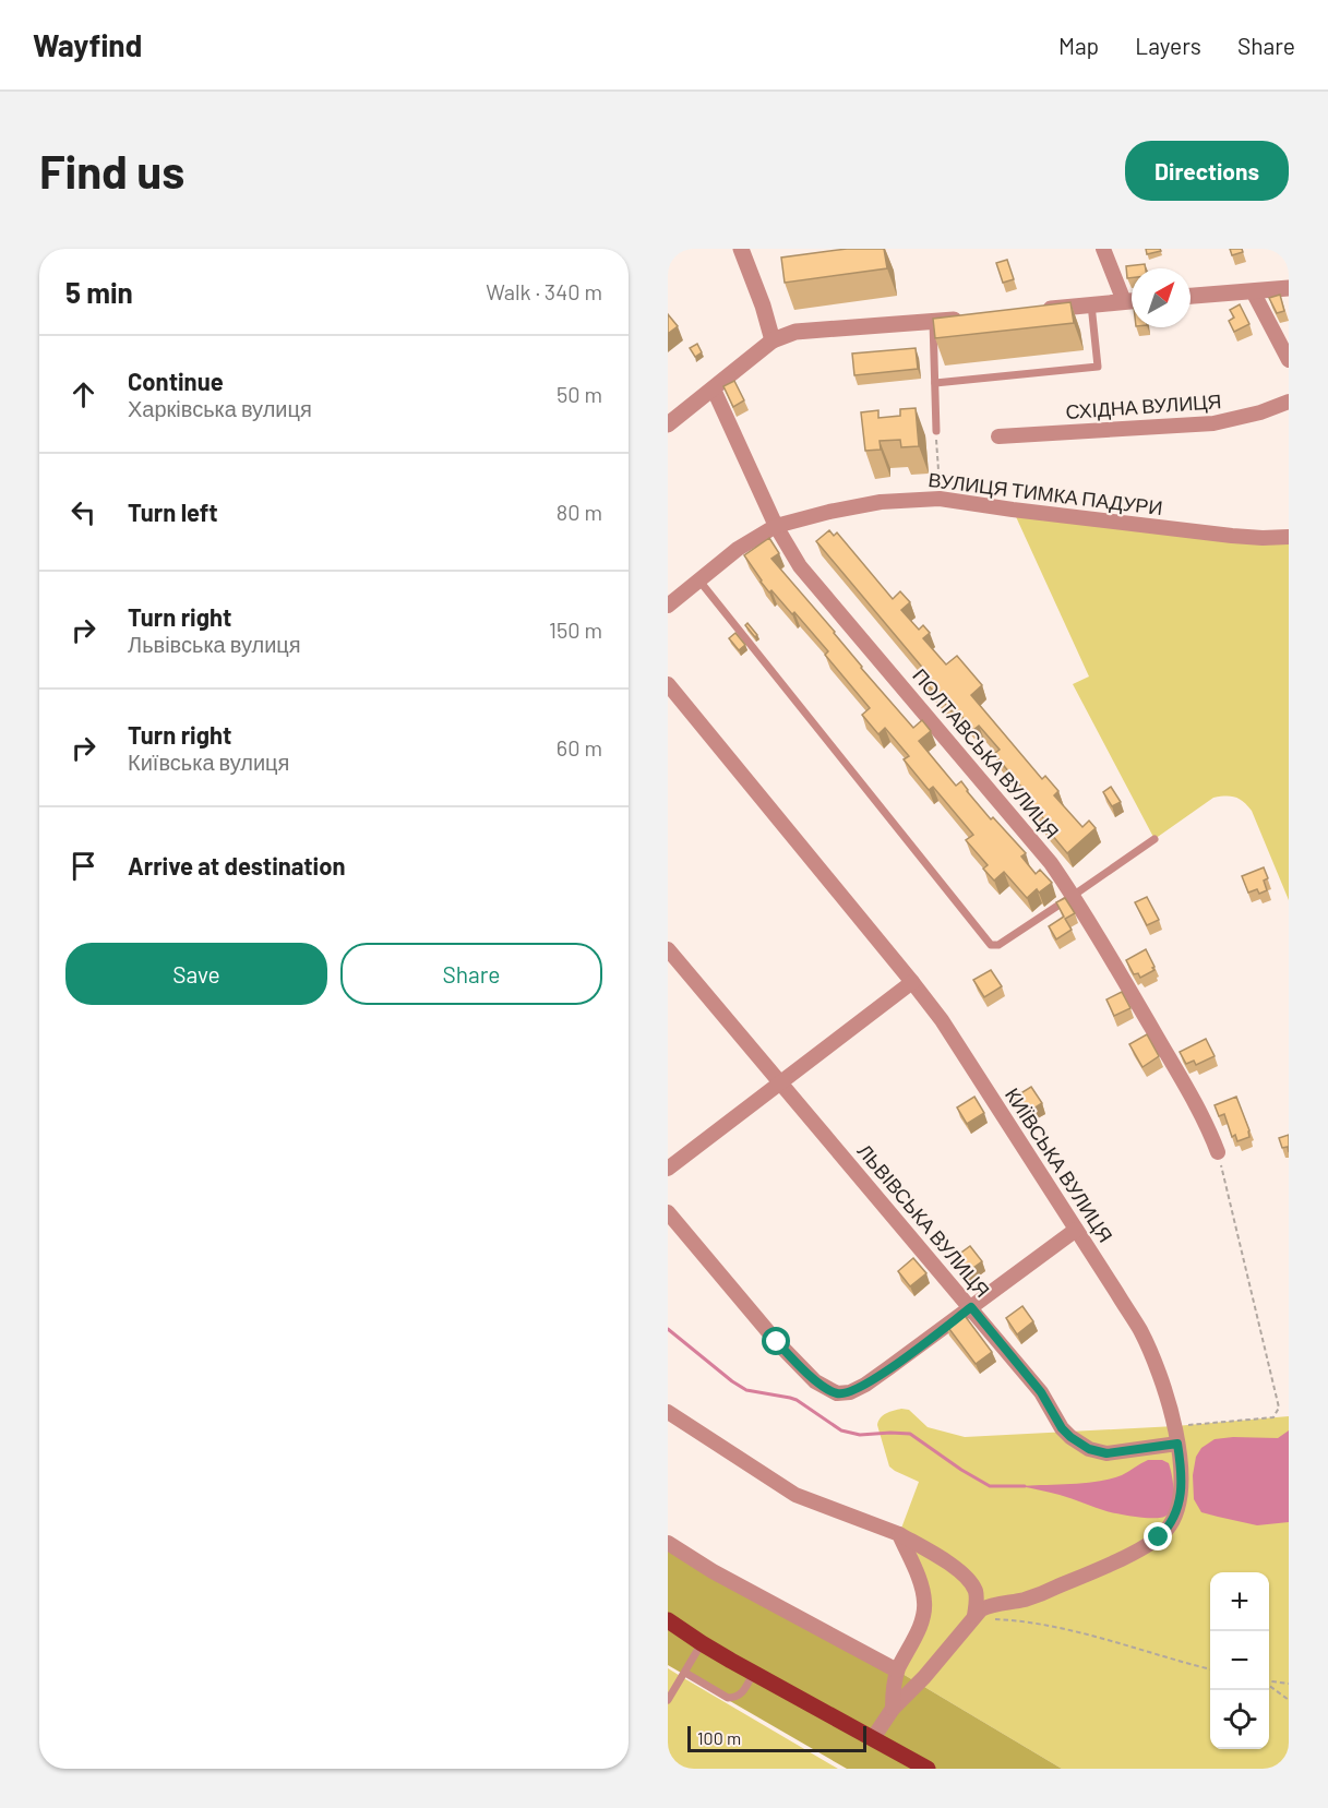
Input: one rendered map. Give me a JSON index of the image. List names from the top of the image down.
{
  "streets": {
    "street": [
      "СХІДНА ВУЛИЦЯ",
      "ВУЛИЦЯ ТИМКА ПАДУРИ",
      "ПОЛТАВСЬКА ВУЛИЦЯ",
      "КИЇВСЬКА ВУЛИЦЯ",
      "ЛЬВІВСЬКА ВУЛИЦЯ"
    ]
  },
  "crossings": [
    ["ВУЛИЦЯ ТИМКА ПАДУРИ", "ПОЛТАВСЬКА ВУЛИЦЯ"],
    ["КИЇВСЬКА ВУЛИЦЯ", "ЛЬВІВСЬКА ВУЛИЦЯ"]
  ],
  "scale_bar": "100 m",
  "north": "top right",
  "page": {
    "header": "Wayfind",
    "nav": ["Map", "Layers", "Share"],
    "buttons": [
      "Directions",
      ["Save", "Share"]
    ],
    "title": "Find us",
    "heading": ["5 min", "Walk · 340 m"],
    "list": [
      ["Continue", "Харківська вулиця", "50 m"],
      ["Turn left", "80 m"],
      ["Turn right", "Львівська вулиця", "150 m"],
      ["Turn right", "Київська вулиця", "60 m"],
      "Arrive at destination"
    ],
    "map_buttons": ["+", "−"],
    "scale": "100 m"
  }
}
